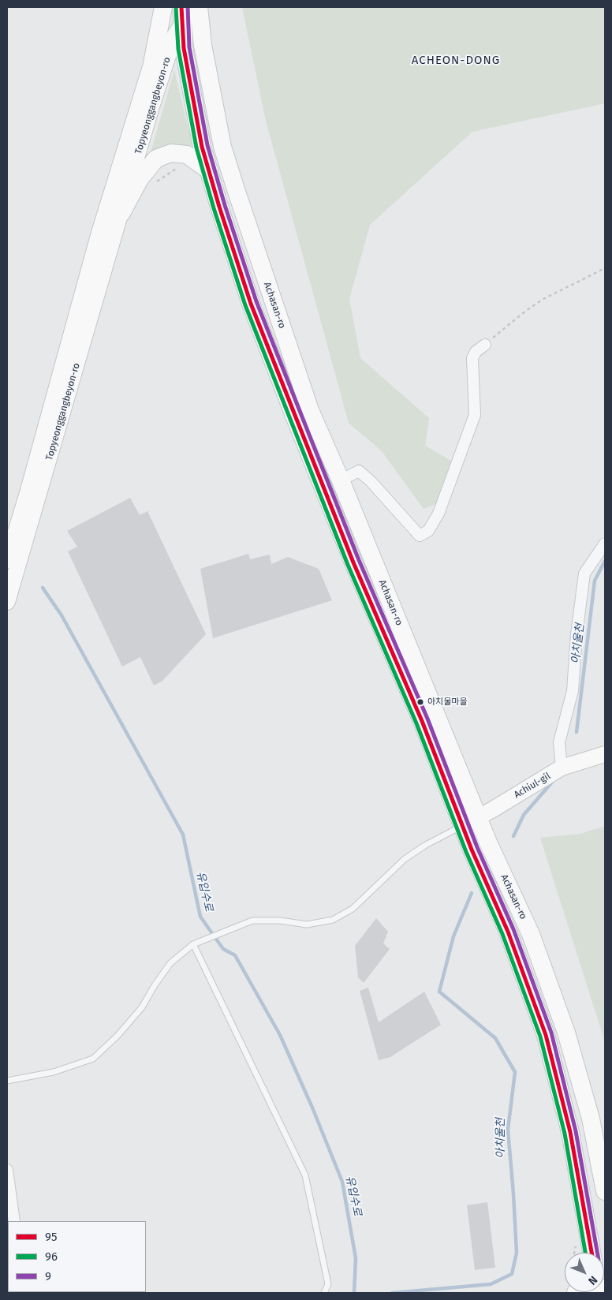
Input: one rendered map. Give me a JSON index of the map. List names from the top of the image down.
{
  "streets": {
    "main road": ["Achasan-ro"],
    "street": ["Topyeonggangbeyon-ro", "Achiul-gil"]
  },
  "crossings": [
    ["Topyeonggangbeyon-ro", "Achasan-ro"],
    ["Achasan-ro", "Achiul-gil"]
  ],
  "districts": ["ACHEON-DONG"],
  "water": ["아치울천", "유입수로"],
  "places": ["아치울마을"],
  "lines": ["transit line 95", "transit line 9", "transit line 96"],
  "legend": ["95", "96", "9"],
  "north": "bottom right"
}
